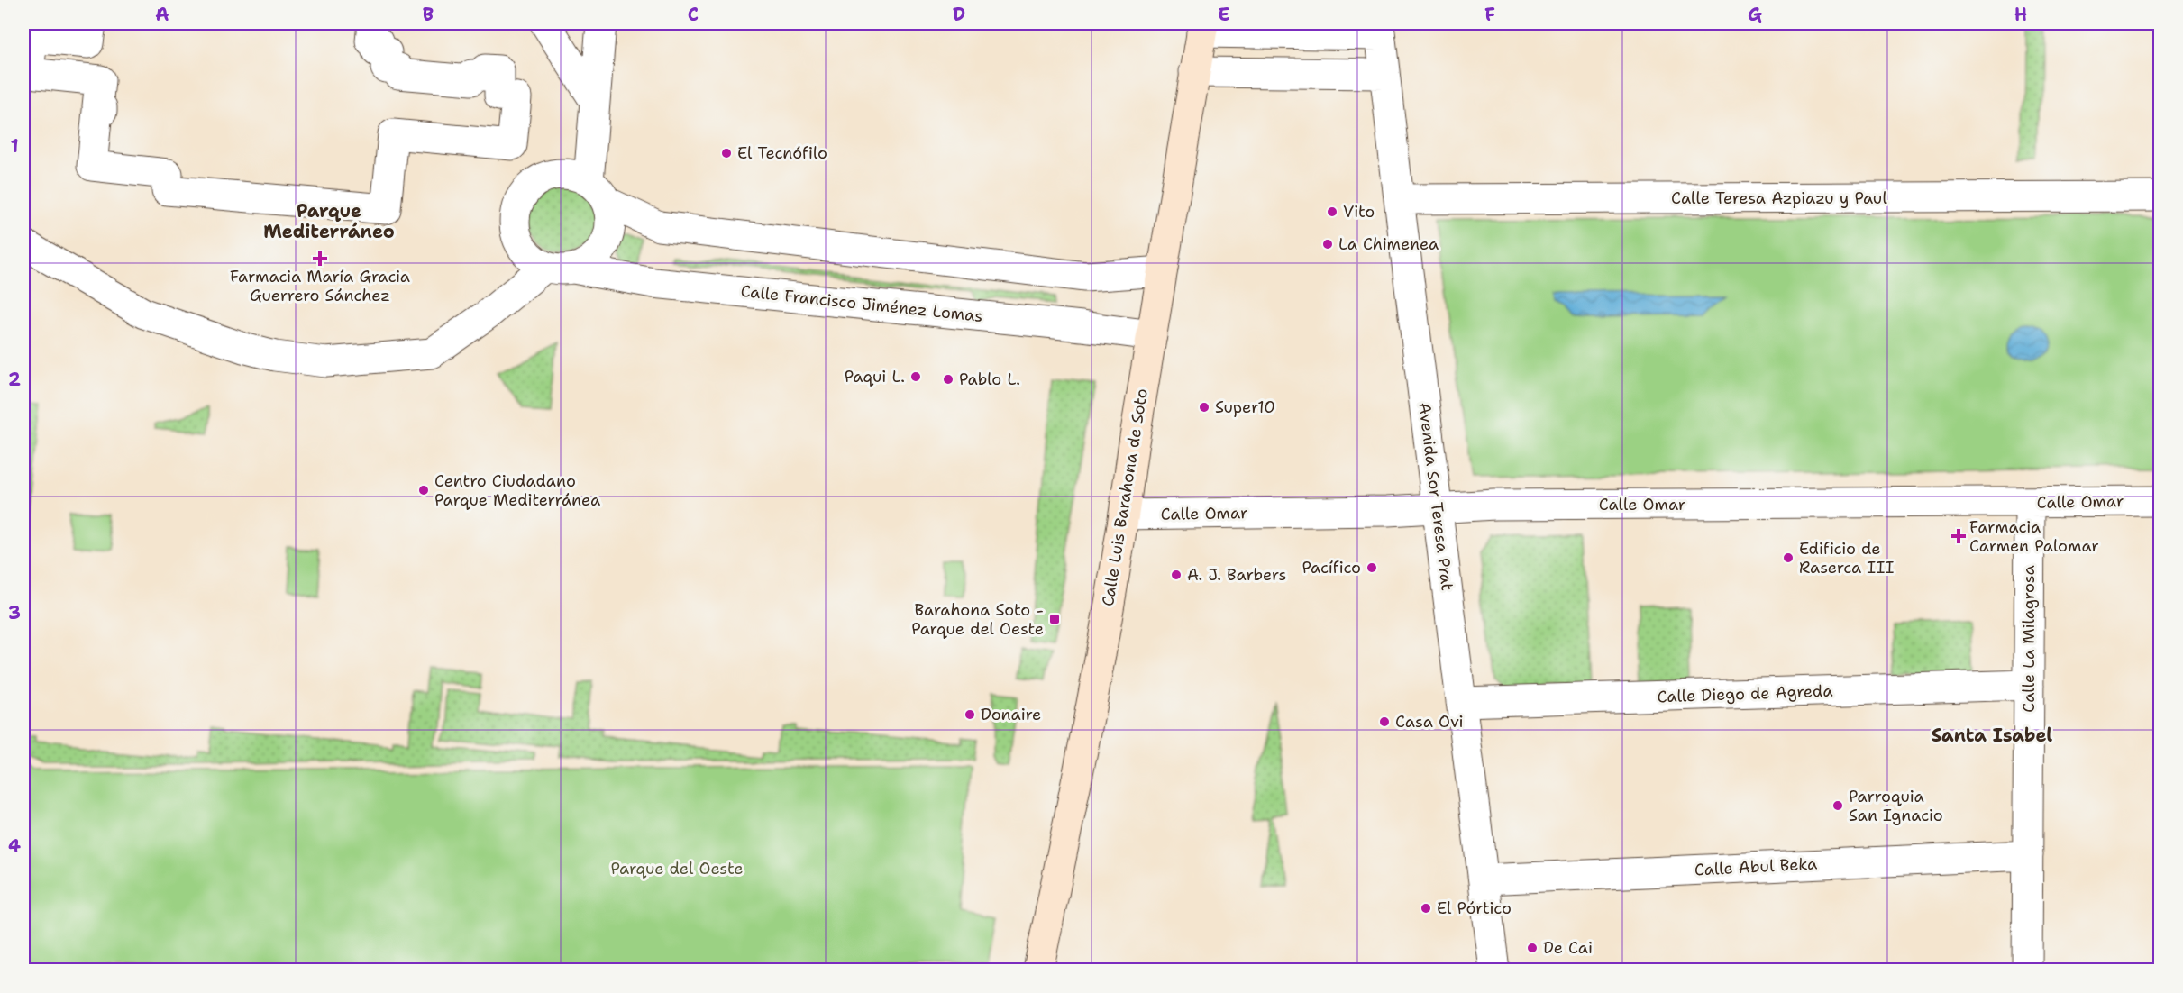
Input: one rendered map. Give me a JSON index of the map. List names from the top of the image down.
{
  "streets": {
    "main road": ["Calle Luis Barahona de Soto"],
    "street": [
      "Calle Teresa Azpiazu y Paul",
      "Calle Francisco Jiménez Lomas",
      "Avenida Sor Teresa Prat",
      "Calle Omar",
      "Calle La Milagrosa",
      "Calle Diego de Agreda",
      "Calle Abul Beka"
    ]
  },
  "crossings": [
    ["Calle Teresa Azpiazu y Paul", "Avenida Sor Teresa Prat"],
    ["Calle Francisco Jiménez Lomas", "Calle Luis Barahona de Soto"],
    ["Avenida Sor Teresa Prat", "Calle Omar"],
    ["Avenida Sor Teresa Prat", "Calle Diego de Agreda"],
    ["Avenida Sor Teresa Prat", "Calle Abul Beka"],
    ["Calle Luis Barahona de Soto", "Calle Omar"],
    ["Calle Omar", "Calle La Milagrosa"],
    ["Calle La Milagrosa", "Calle Diego de Agreda"],
    ["Calle La Milagrosa", "Calle Abul Beka"]
  ],
  "districts": ["Parque Mediterráneo", "Santa Isabel"],
  "parks": ["Parque del Oeste"],
  "places": {
    "other": [
      "El Tecnófilo",
      "Vito",
      "La Chimenea",
      "Paqui L.",
      "Pablo L.",
      "Super10",
      "Centro Ciudadano Parque Mediterránea",
      "Edificio de Raserca III",
      "Pacífico",
      "A. J. Barbers",
      "Donaire",
      "Casa Ovi",
      "Parroquia San Ignacio",
      "El Pórtico",
      "De Cai"
    ],
    "health": ["Farmacia María Gracia Guerrero Sánchez", "Farmacia Carmen Palomar"],
    "transit": ["Barahona Soto - Parque del Oeste"]
  },
  "grid": {
    "columns": [
      "A",
      "B",
      "C",
      "D",
      "E",
      "F",
      "G",
      "H"
    ],
    "rows": [
      "1",
      "2",
      "3",
      "4"
    ]
  }
}
